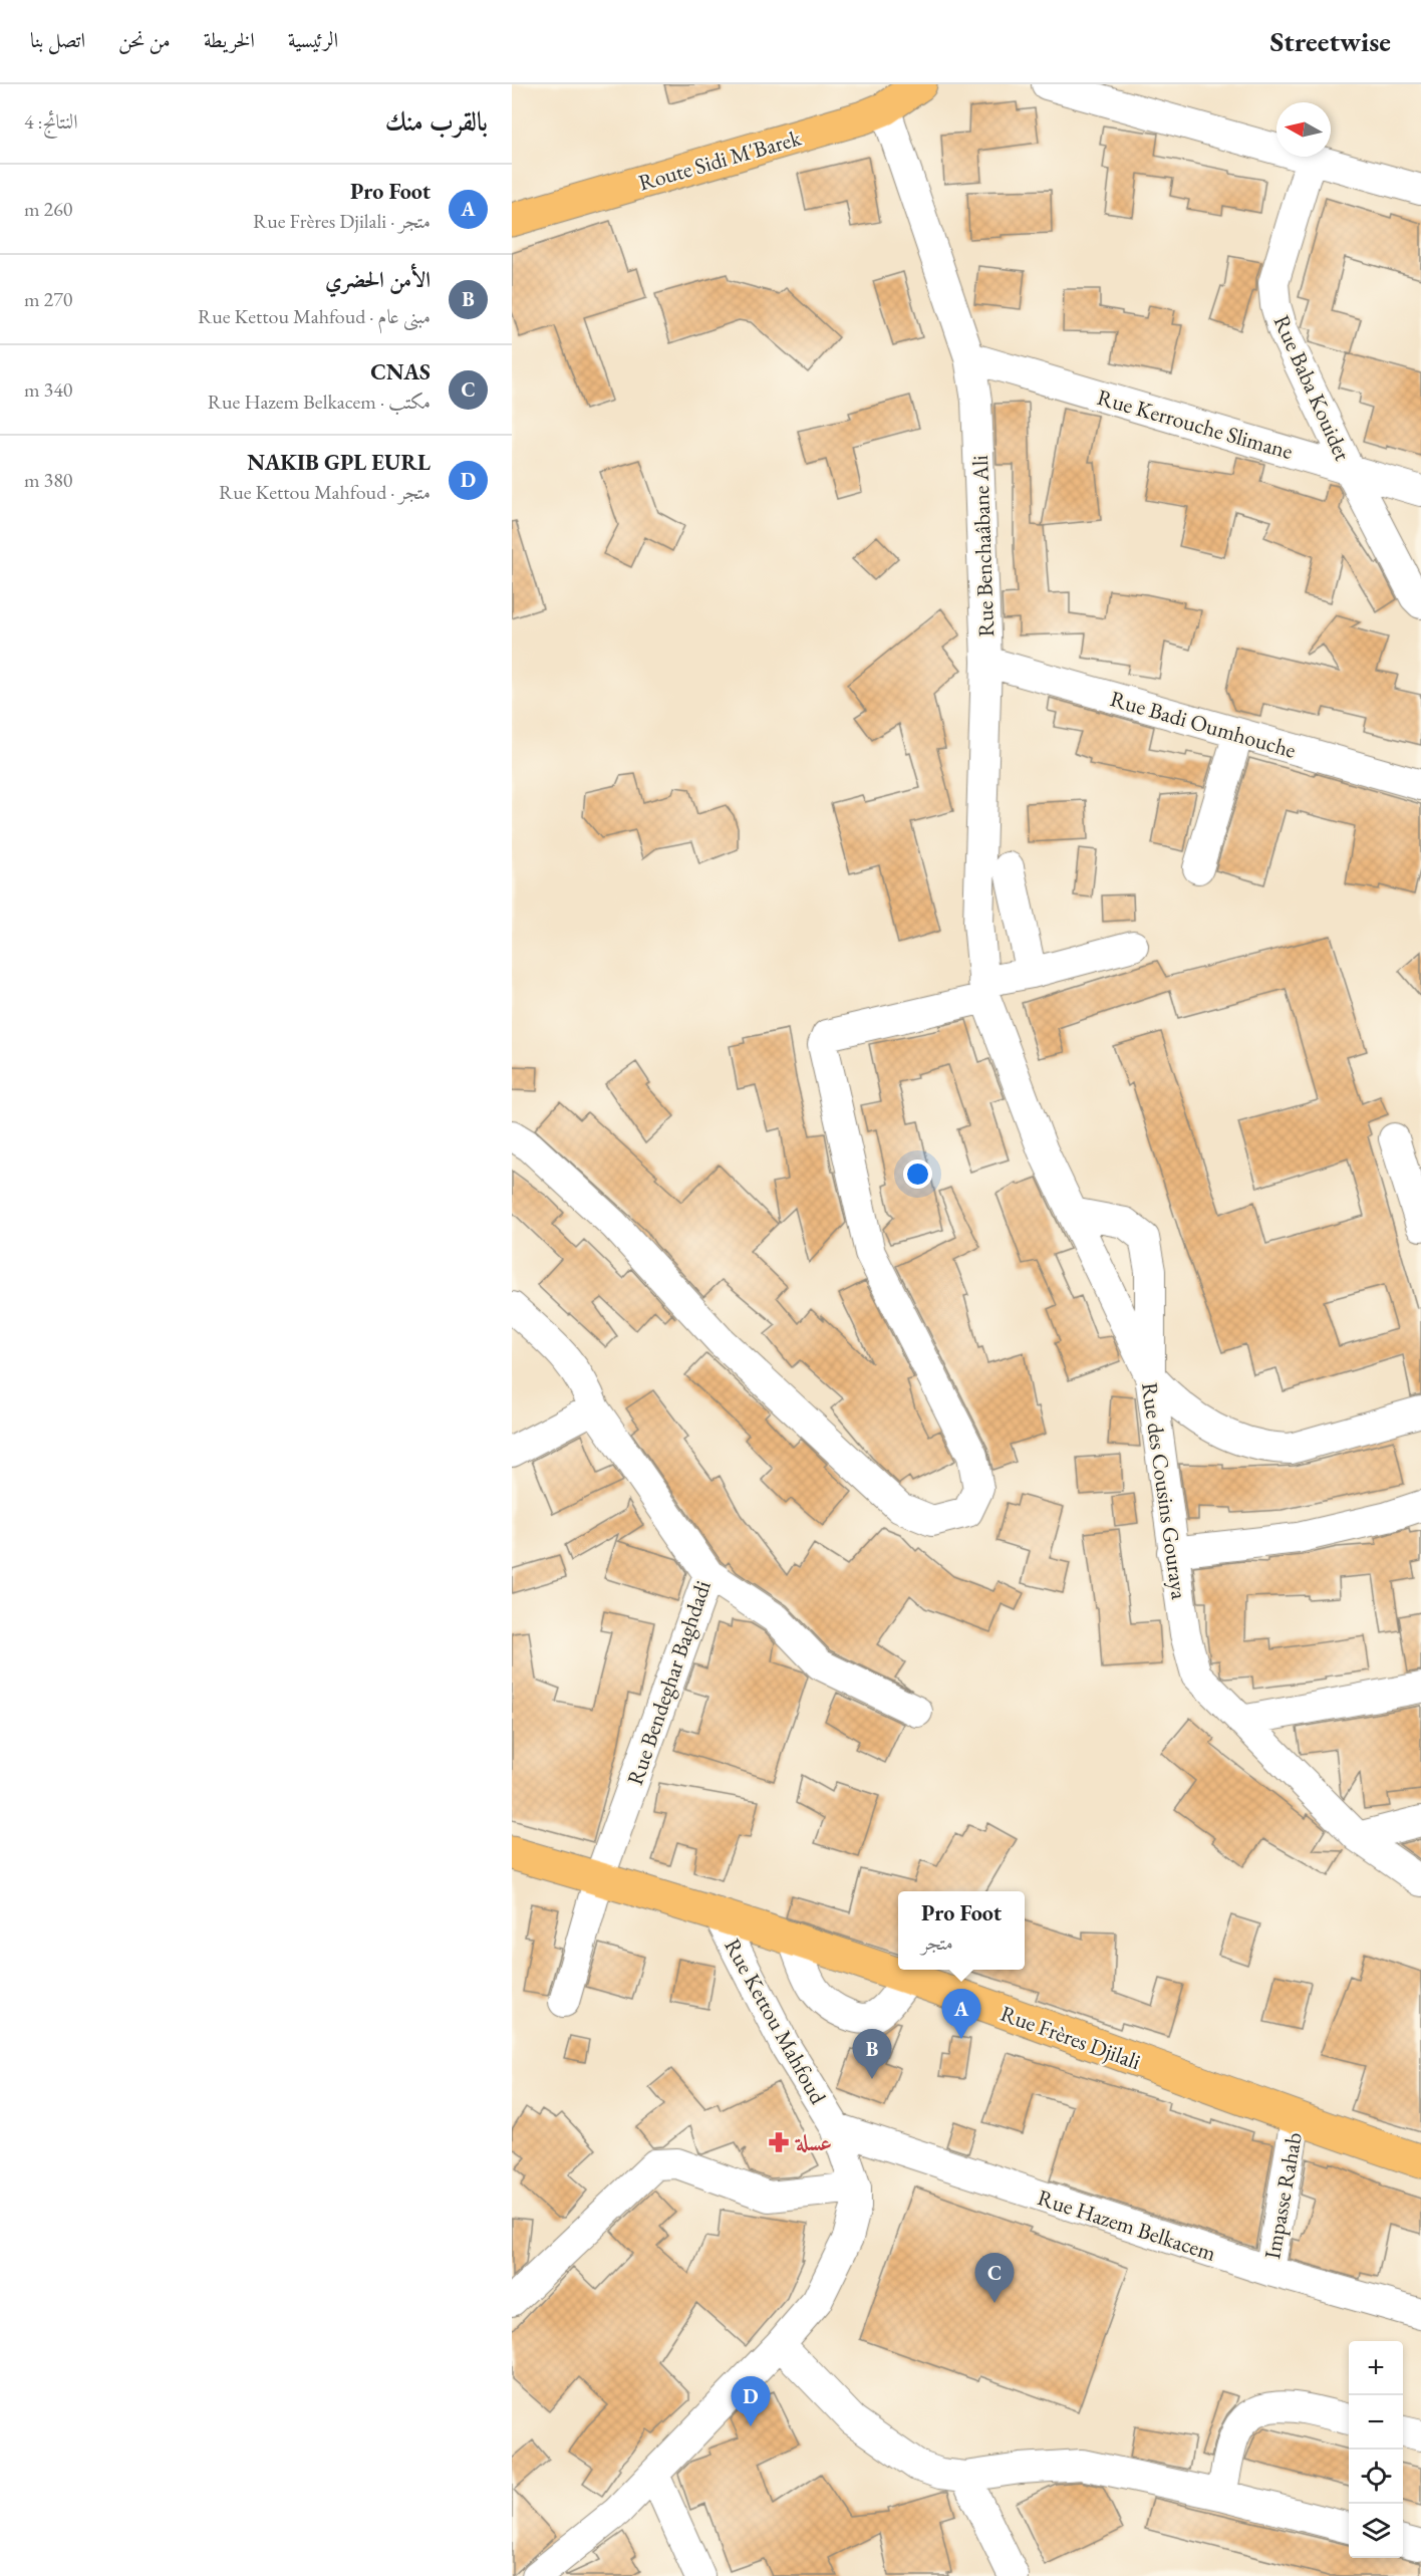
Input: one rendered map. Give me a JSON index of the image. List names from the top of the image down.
{
  "streets": {
    "main road": ["Route Sidi M'Barek", "Rue Frères Djilali"],
    "street": [
      "Rue Baba Kouidet",
      "Rue Kerrouche Slimane",
      "Rue Benchaâbane Ali",
      "Rue Badi Oumhouche",
      "Rue des Cousins Gouraya",
      "Rue Bendeghar Baghdadi",
      "Rue Kettou Mahfoud",
      "Impasse Rahab",
      "Rue Hazem Belkacem"
    ]
  },
  "crossings": [
    ["Route Sidi M'Barek", "Rue Benchaâbane Ali"],
    ["Rue Baba Kouidet", "Rue Kerrouche Slimane"],
    ["Rue Kerrouche Slimane", "Rue Benchaâbane Ali"],
    ["Rue Benchaâbane Ali", "Rue Badi Oumhouche"],
    ["Rue Benchaâbane Ali", "Rue des Cousins Gouraya"],
    ["Rue Bendeghar Baghdadi", "Rue Frères Djilali"],
    ["Rue Kettou Mahfoud", "Rue Frères Djilali"],
    ["Rue Kettou Mahfoud", "Rue Hazem Belkacem"],
    ["Rue Frères Djilali", "Impasse Rahab"],
    ["Impasse Rahab", "Rue Hazem Belkacem"]
  ],
  "places": {
    "pharmacy": ["عسلة"]
  },
  "north": "left",
  "page": {
    "header": "Streetwise",
    "nav": [
      "الرئيسية",
      "الخريطة",
      "من نحن",
      "اتصل بنا"
    ],
    "heading": ["بالقرب منك", "النتائج: 4"],
    "list": [
      {
        "mark": "A",
        "name": "Pro Foot",
        "note": "متجر · Rue Frères Djilali",
        "value": "260 m"
      },
      {
        "mark": "B",
        "name": "الأمن الحضري",
        "note": "مبنى عام · Rue Kettou Mahfoud",
        "value": "270 m"
      },
      {
        "mark": "C",
        "name": "CNAS",
        "note": "مكتب · Rue Hazem Belkacem",
        "value": "340 m"
      },
      {
        "mark": "D",
        "name": "NAKIB GPL EURL",
        "note": "متجر · Rue Kettou Mahfoud",
        "value": "380 m"
      }
    ],
    "popup": ["Pro Foot", "متجر"],
    "pins": [
      "A",
      "B",
      "C",
      "D"
    ],
    "map_buttons": ["+", "−"]
  }
}
